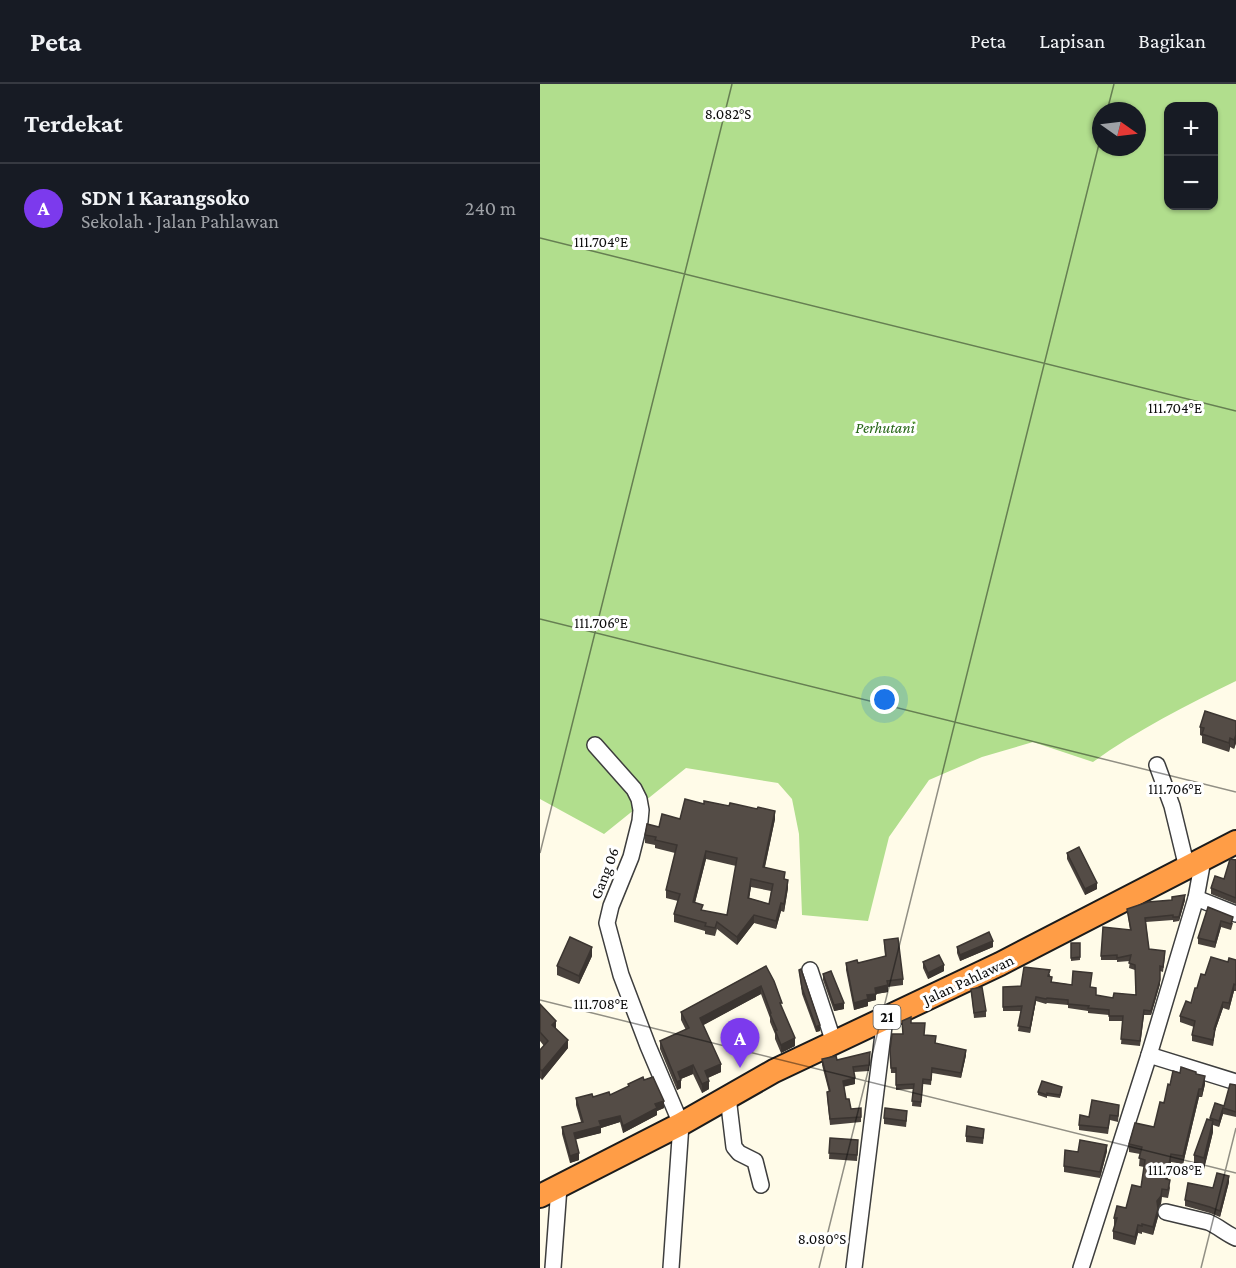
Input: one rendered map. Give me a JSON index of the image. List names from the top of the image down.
{
  "streets": {
    "highway": ["Jalan Pahlawan", "21"],
    "street": ["Gang 06"]
  },
  "crossings": [
    ["Gang 06", "Jalan Pahlawan"]
  ],
  "parks": ["Perhutani"],
  "north": "right",
  "page": {
    "header": "Peta",
    "nav": ["Peta", "Lapisan", "Bagikan"],
    "heading": "Terdekat",
    "map_buttons": ["+", "−"],
    "list": [
      {
        "mark": "A",
        "name": "SDN 1 Karangsoko",
        "note": "Sekolah · Jalan Pahlawan",
        "value": "240 m"
      }
    ],
    "pins": "A"
  },
  "coordinates": [
    "8.082°S",
    "111.704°E",
    "111.706°E",
    "111.708°E",
    "8.080°S"
  ]
}
